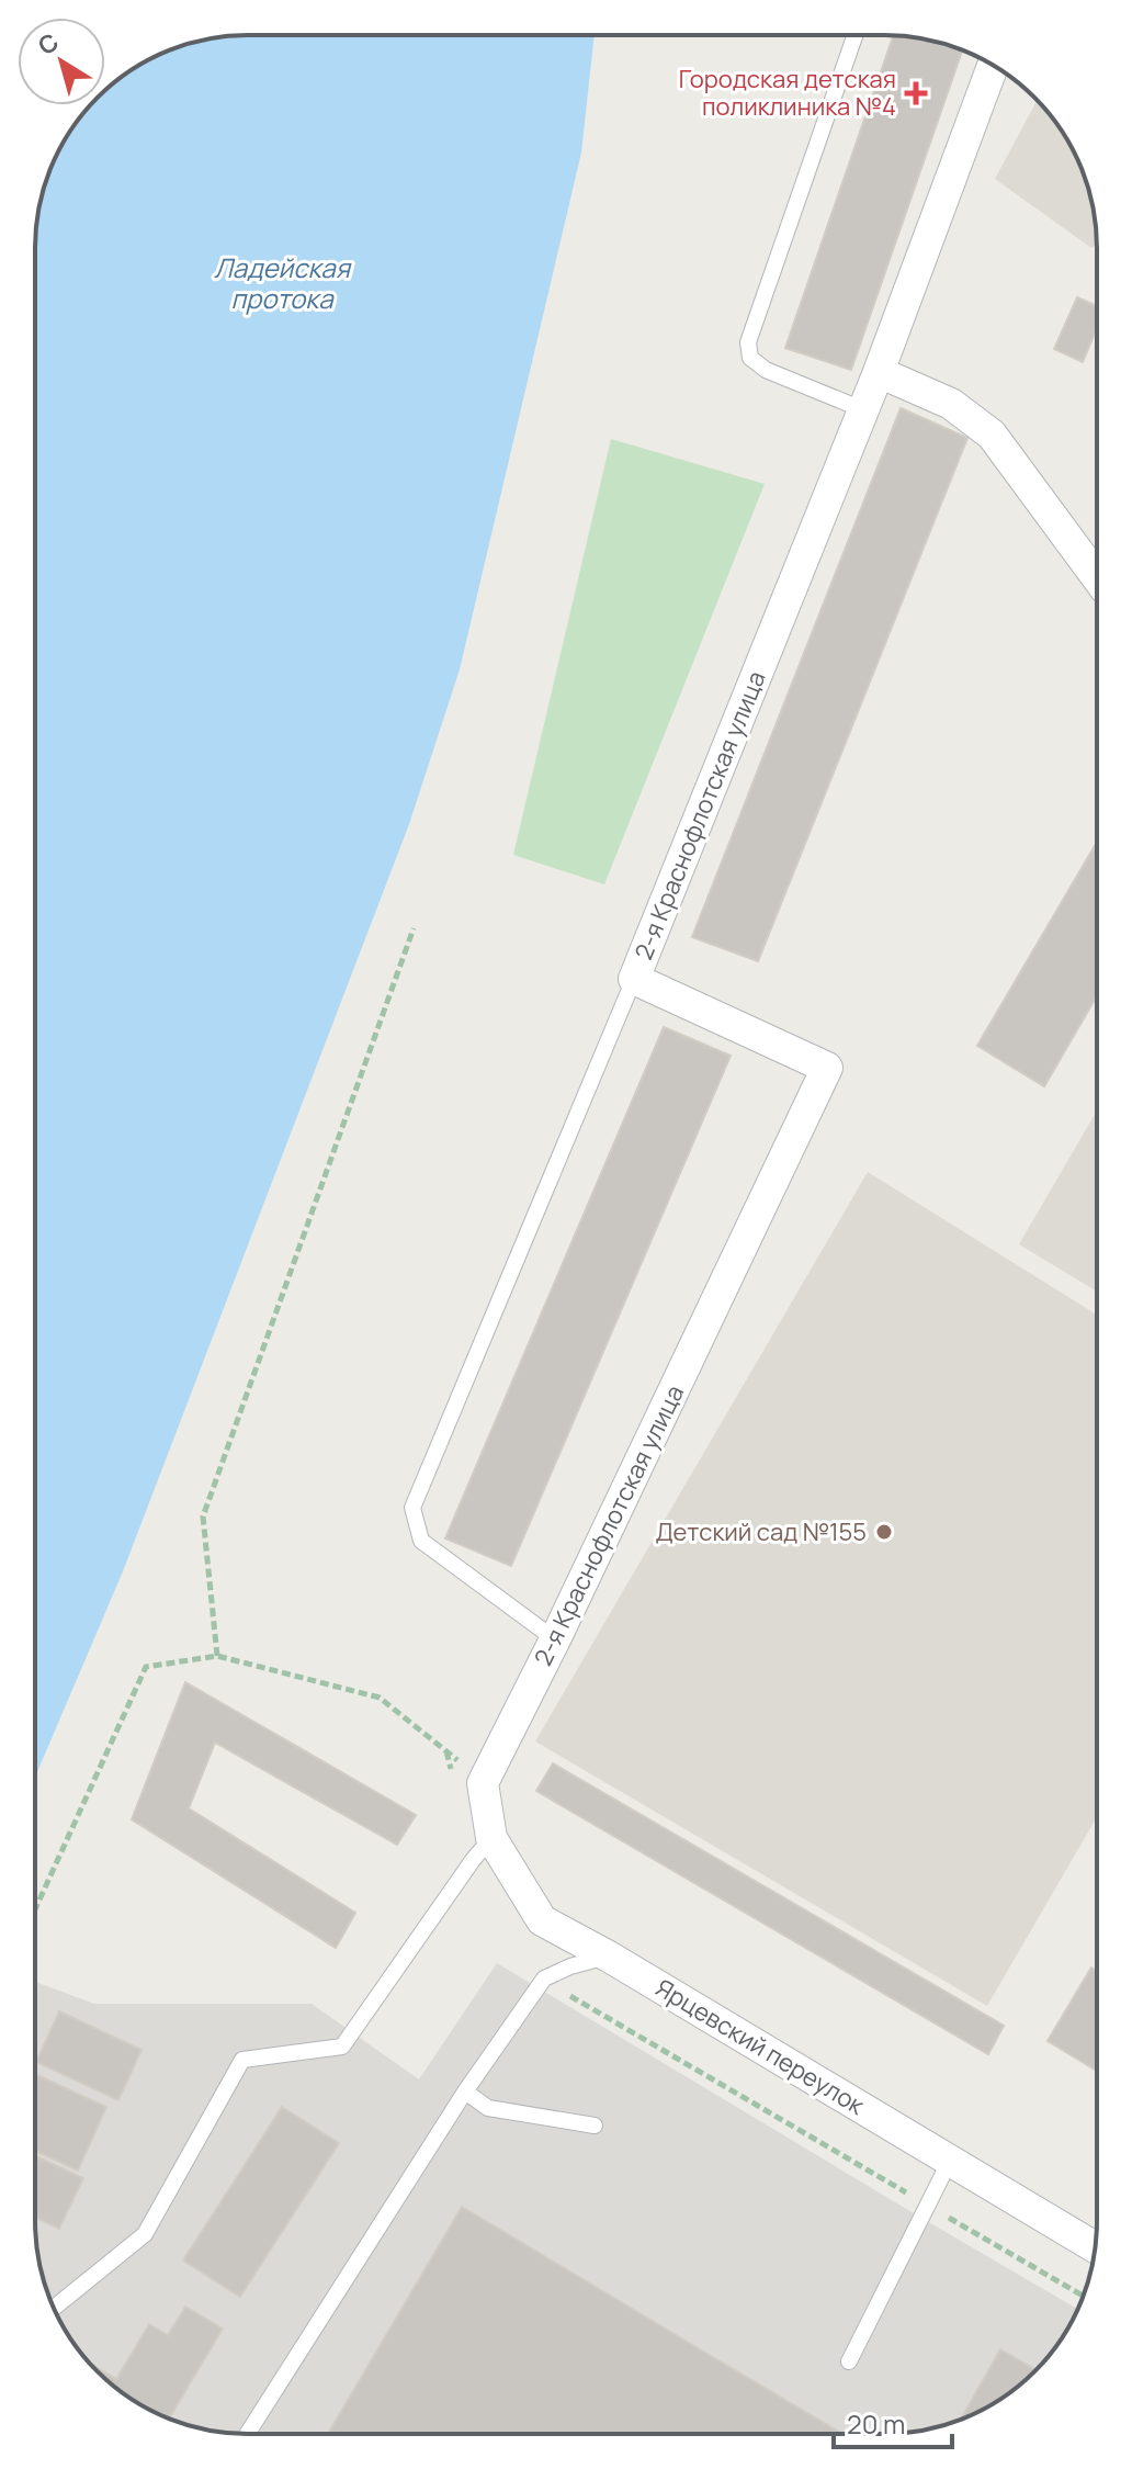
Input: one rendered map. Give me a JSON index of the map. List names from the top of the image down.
{
  "streets": {
    "street": ["2-я Краснофлотская улица", "Ярцевский переулок"]
  },
  "crossings": [
    ["2-я Краснофлотская улица", "Ярцевский переулок"]
  ],
  "water": ["Ладейская протока"],
  "places": {
    "health": ["Городская детская поликлиника №4"],
    "other": ["Детский сад №155"]
  },
  "scale_bar": "20 m",
  "north": "top left"
}
